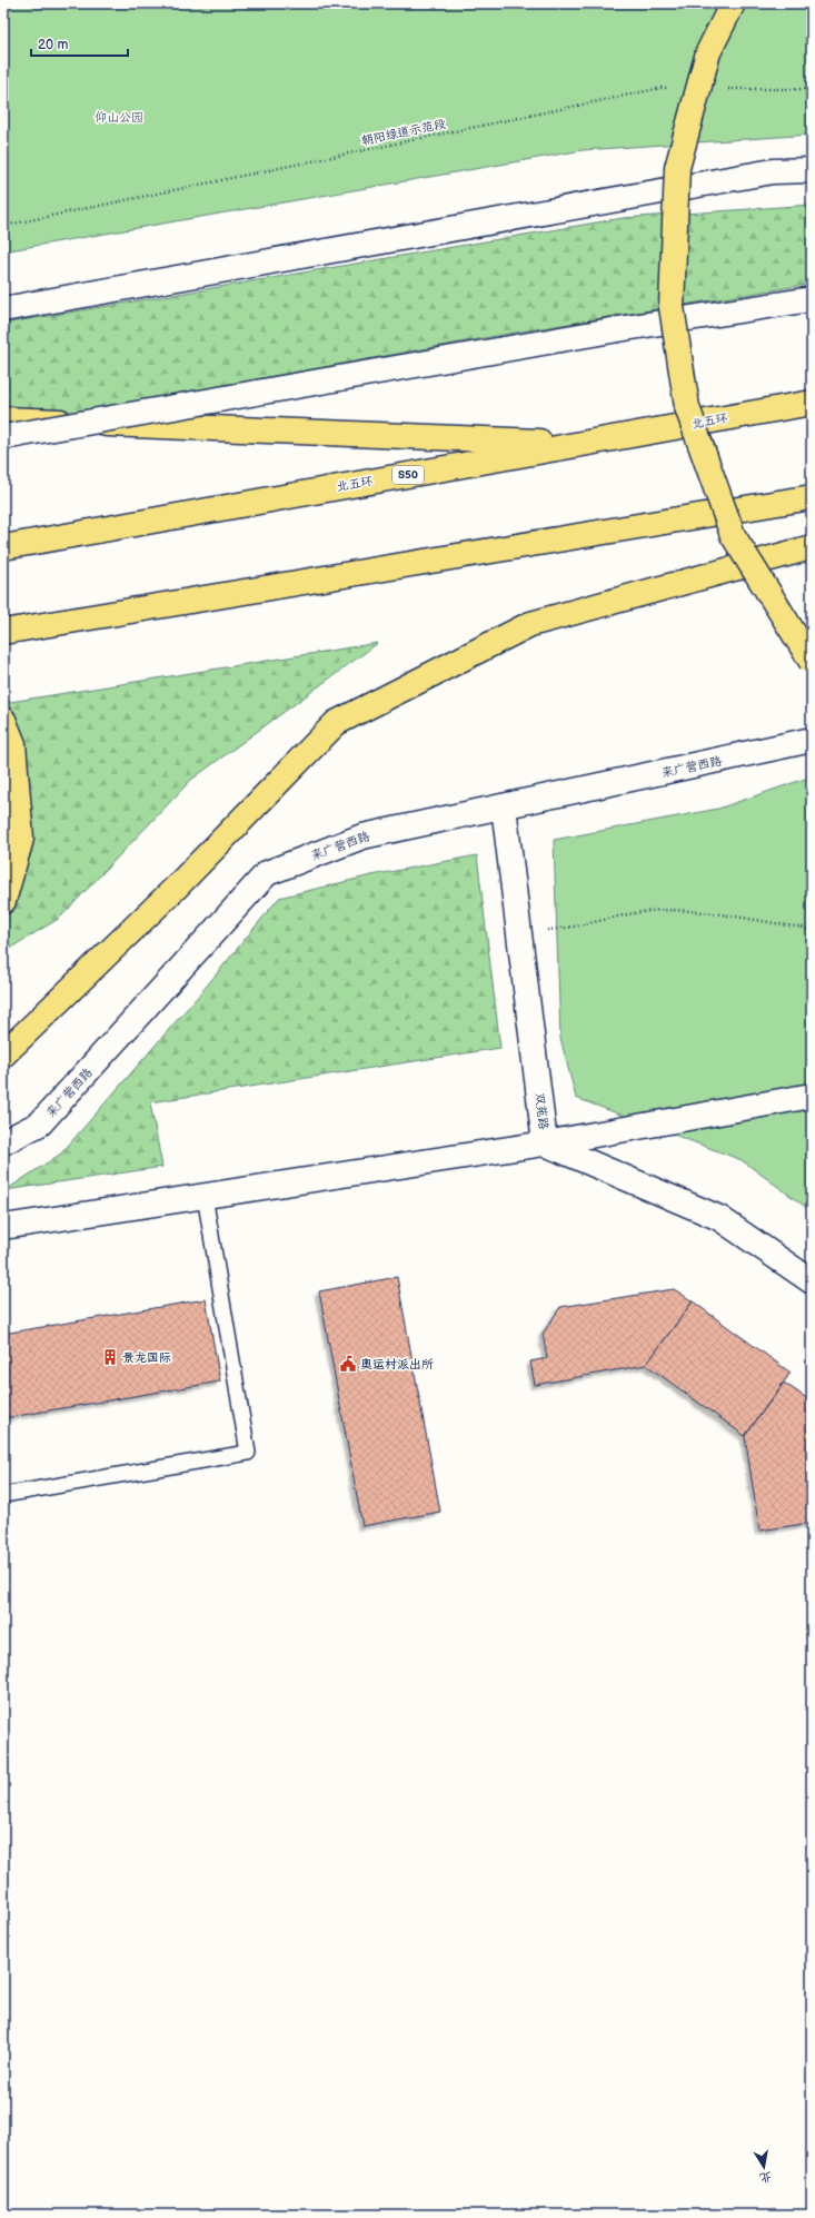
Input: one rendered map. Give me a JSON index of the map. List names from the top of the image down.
{
  "streets": {
    "main road": ["北五环", "S50"],
    "street": ["来广营西路", "双苑路"],
    "path": ["朝阳绿道示范段"]
  },
  "crossings": [
    ["来广营西路", "双苑路"]
  ],
  "parks": ["仰山公园"],
  "places": {
    "building": ["景龙国际"],
    "public building": ["奥运村派出所"]
  },
  "scale_bar": "20 m",
  "north": "bottom"
}
